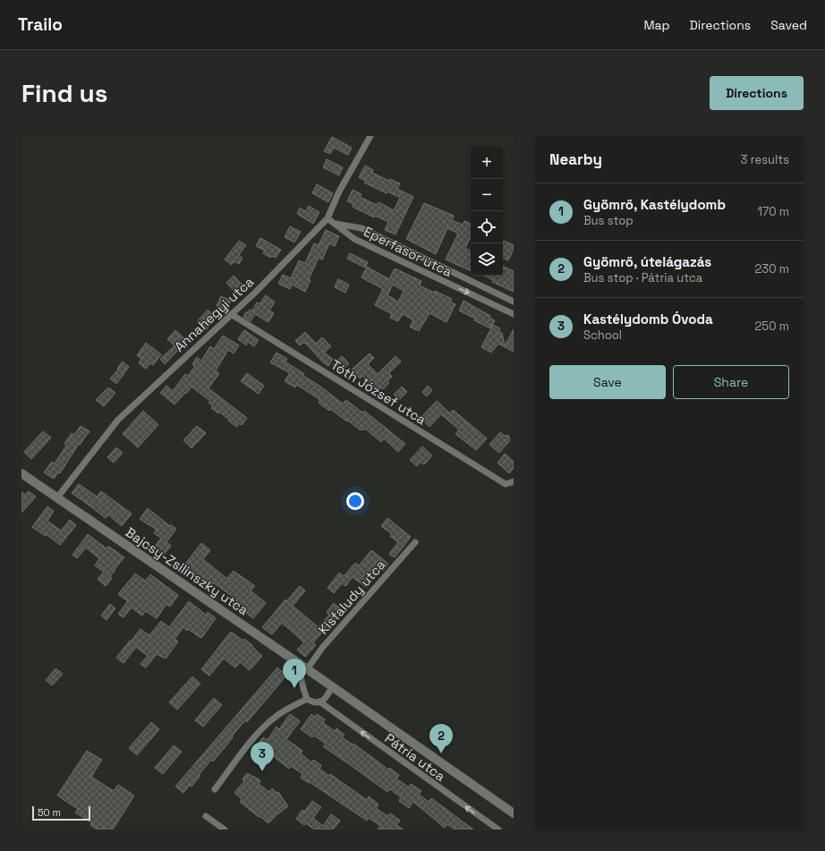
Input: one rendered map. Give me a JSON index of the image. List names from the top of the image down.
{
  "streets": {
    "main road": ["Bajcsy-Zsilinszky utca"],
    "street": [
      "Eperfasor utca",
      "Annahegyi utca",
      "Tóth József utca",
      "Kisfaludy utca",
      "Pátria utca"
    ]
  },
  "crossings": [
    ["Eperfasor utca", "Annahegyi utca"],
    ["Annahegyi utca", "Tóth József utca"],
    ["Annahegyi utca", "Bajcsy-Zsilinszky utca"],
    ["Bajcsy-Zsilinszky utca", "Kisfaludy utca"]
  ],
  "one_way": ["Pátria utca"],
  "scale_bar": "50 m",
  "page": {
    "header": "Trailo",
    "nav": ["Map", "Directions", "Saved"],
    "buttons": [
      "Directions",
      ["Save", "Share"]
    ],
    "title": "Find us",
    "heading": ["Nearby", "3 results"],
    "map_buttons": ["+", "−"],
    "list": [
      {
        "mark": "1",
        "name": "Gyömrő, Kastélydomb",
        "note": "Bus stop",
        "value": "170 m"
      },
      {
        "mark": "2",
        "name": "Gyömrő, útelágazás",
        "note": "Bus stop · Pátria utca",
        "value": "230 m"
      },
      {
        "mark": "3",
        "name": "Kastélydomb Óvoda",
        "note": "School",
        "value": "250 m"
      }
    ],
    "pins": ["1", "2", "3"],
    "scale": "50 m"
  }
}
